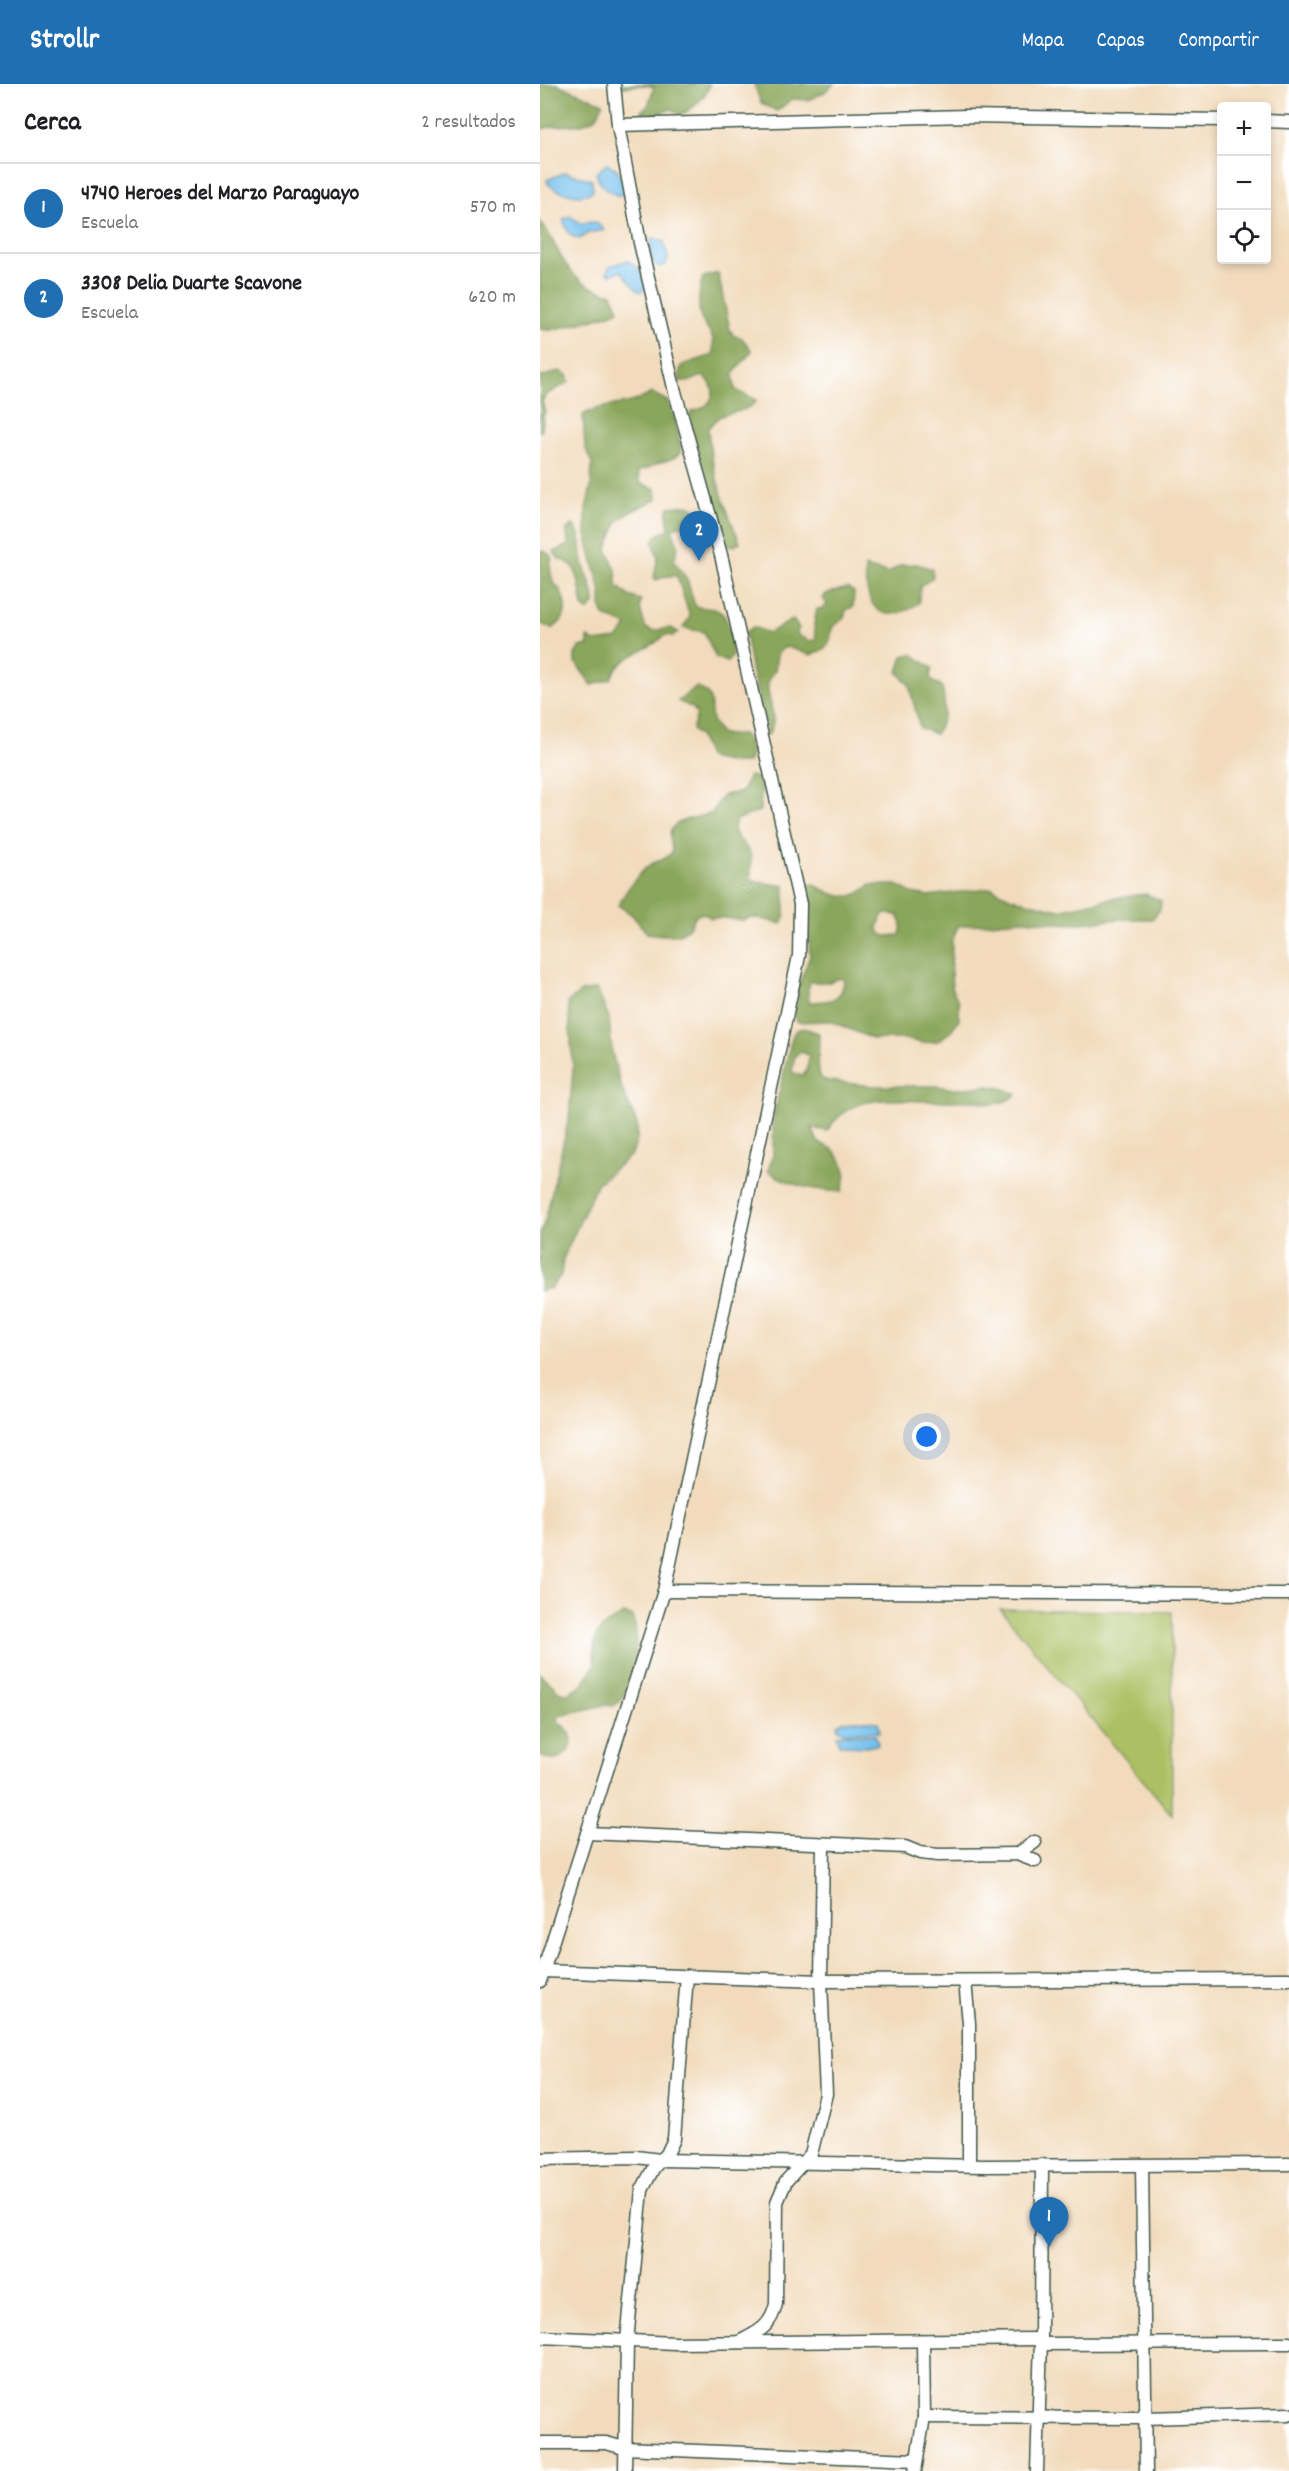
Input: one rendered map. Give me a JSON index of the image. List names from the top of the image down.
{
  "page": {
    "header": "Strollr",
    "nav": ["Mapa", "Capas", "Compartir"],
    "heading": ["Cerca", "2 resultados"],
    "map_buttons": ["+", "−"],
    "list": [
      {
        "mark": "1",
        "name": "4740 Heroes del Marzo Paraguayo",
        "note": "Escuela",
        "value": "570 m"
      },
      {
        "mark": "2",
        "name": "3308 Delia Duarte Scavone",
        "note": "Escuela",
        "value": "620 m"
      }
    ],
    "pins": ["2", "1"]
  }
}
